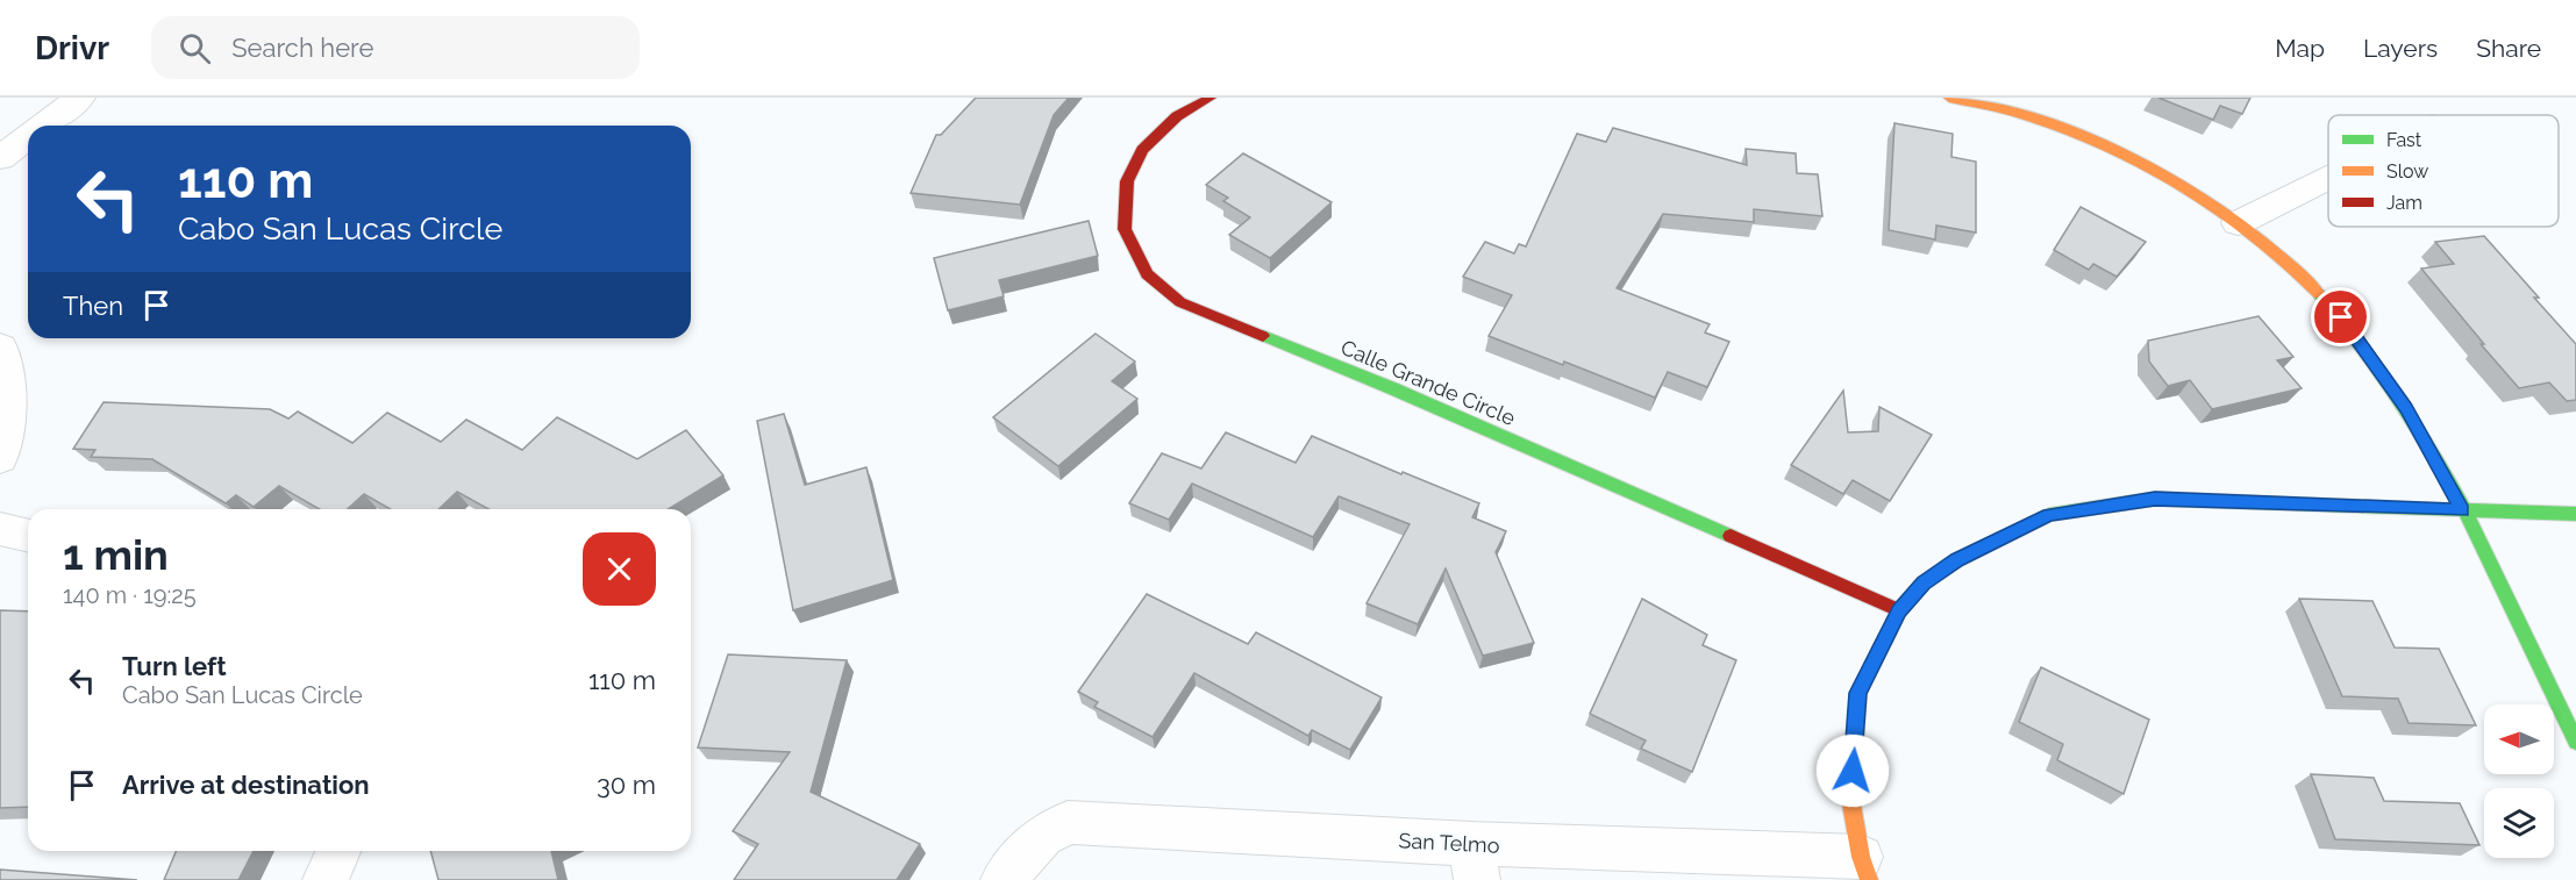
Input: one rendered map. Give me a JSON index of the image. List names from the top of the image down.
{
  "streets": {
    "street": ["Calle Grande Circle", "San Telmo"]
  },
  "legend": ["Fast", "Slow", "Jam"],
  "north": "left",
  "page": {
    "header": "Drivr",
    "search": "Search here",
    "nav": ["Map", "Layers", "Share"],
    "turn": ["110 m", "Cabo San Lucas Circle"],
    "then": "Then",
    "heading": ["1 min", "140 m · 19:25"],
    "list": [
      {
        "name": "Turn left",
        "note": "Cabo San Lucas Circle",
        "value": "110 m"
      },
      {
        "name": "Arrive at destination",
        "value": "30 m"
      }
    ]
  }
}
